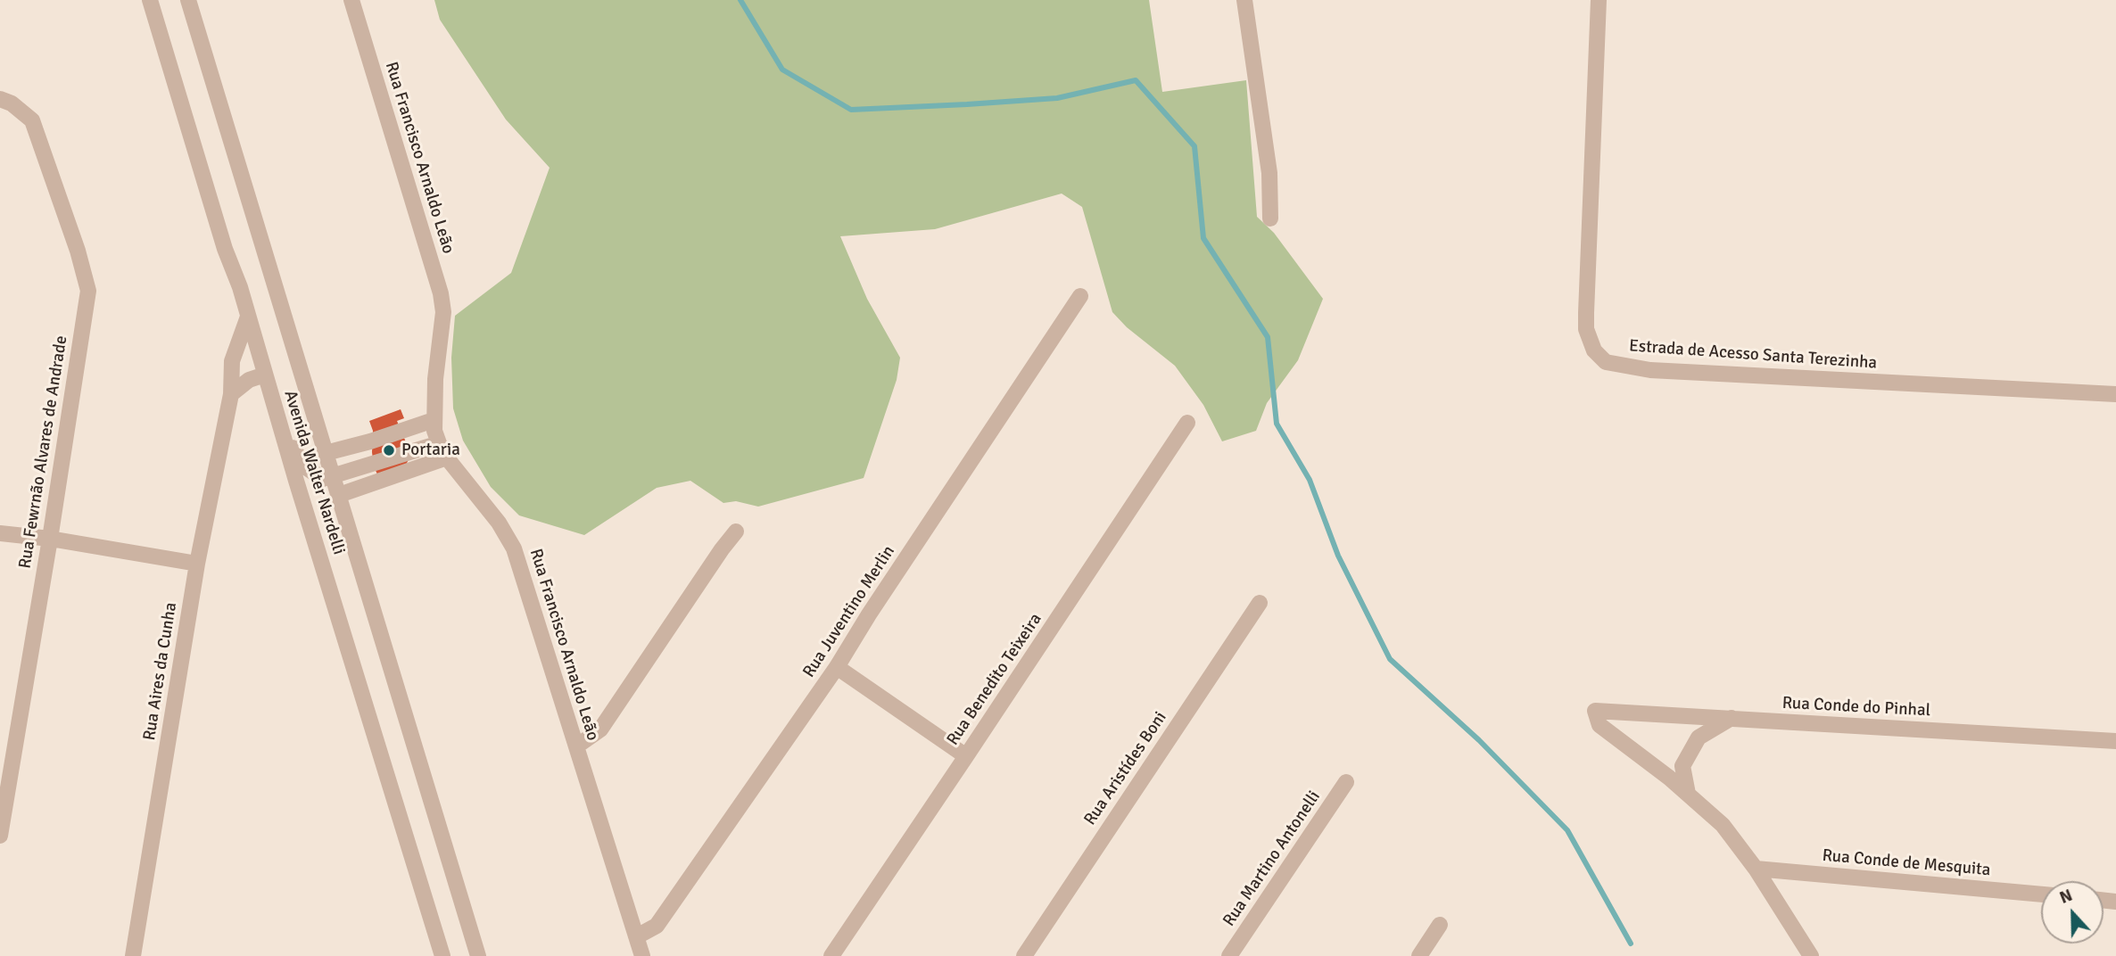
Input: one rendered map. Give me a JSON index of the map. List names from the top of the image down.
{
  "streets": {
    "street": [
      "Rua Francisco Arnaldo Leão",
      "Estrada de Acesso Santa Terezinha",
      "Rua Fewrnão Alvares de Andrade",
      "Avenida Walter Nardelli",
      "Rua Juventino Merlin",
      "Rua Aires da Cunha",
      "Rua Benedito Teixeira",
      "Rua Conde do Pinhal",
      "Rua Aristídes Boni",
      "Rua Martino Antonelli",
      "Rua Conde de Mesquita"
    ]
  },
  "crossings": [
    ["Rua Francisco Arnaldo Leão", "Rua Juventino Merlin"],
    ["Avenida Walter Nardelli", "Rua Aires da Cunha"]
  ],
  "places": ["Portaria"],
  "north": "top"
}
